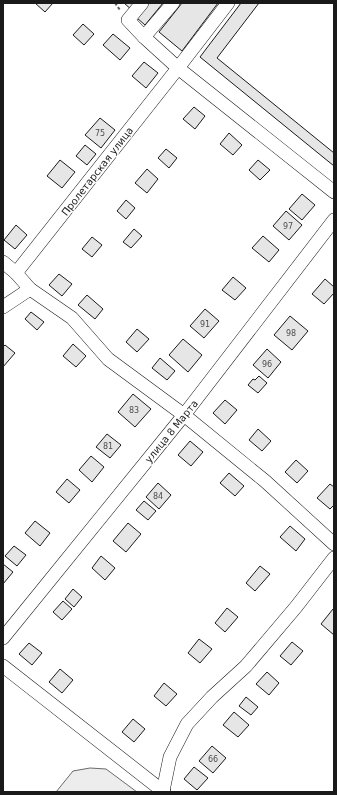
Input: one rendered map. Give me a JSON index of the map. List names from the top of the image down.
{
  "streets": {
    "street": ["Пролетарская улица", "улица 8 Марта"]
  },
  "house_numbers": [
    "75",
    "97",
    "91",
    "98",
    "96",
    "83",
    "81",
    "84",
    "66"
  ]
}
